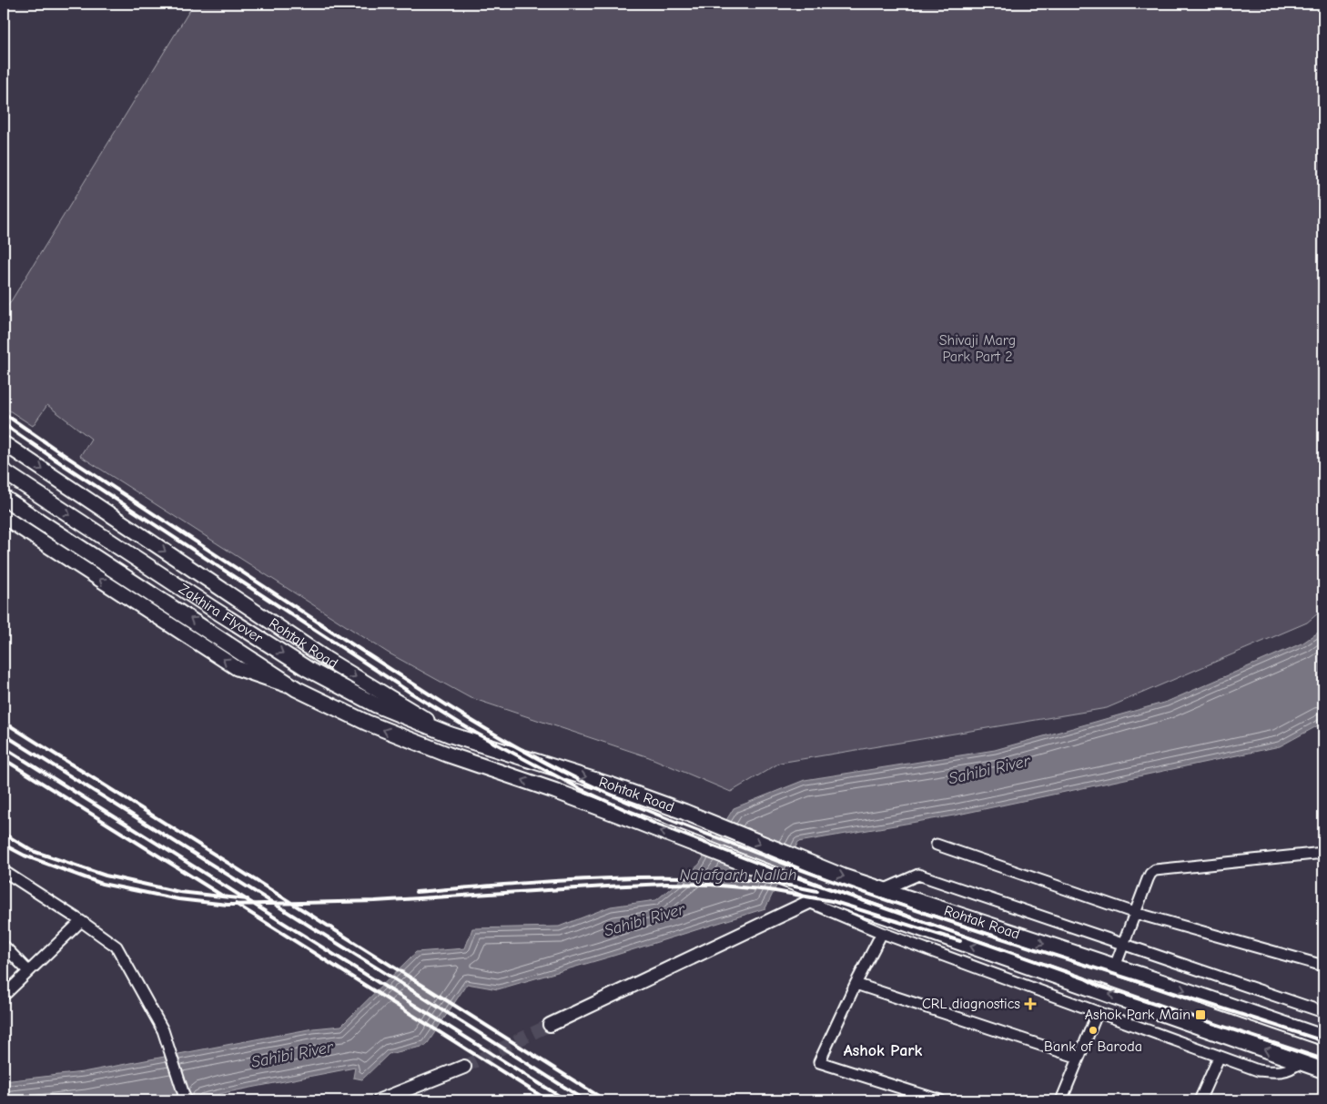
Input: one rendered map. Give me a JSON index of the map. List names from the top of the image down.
{
  "streets": {
    "main road": ["Zakhira Flyover", "Rohtak Road"]
  },
  "crossings": [
    ["Zakhira Flyover", "Rohtak Road"]
  ],
  "districts": ["Ashok Park"],
  "water": ["Sahibi River", "Najafgarh Nallah"],
  "parks": ["Shivaji Marg Park Part 2"],
  "places": {
    "health": ["CRL diagnostics"],
    "transit": ["Ashok Park Main"],
    "other": ["Bank of Baroda"]
  }
}
